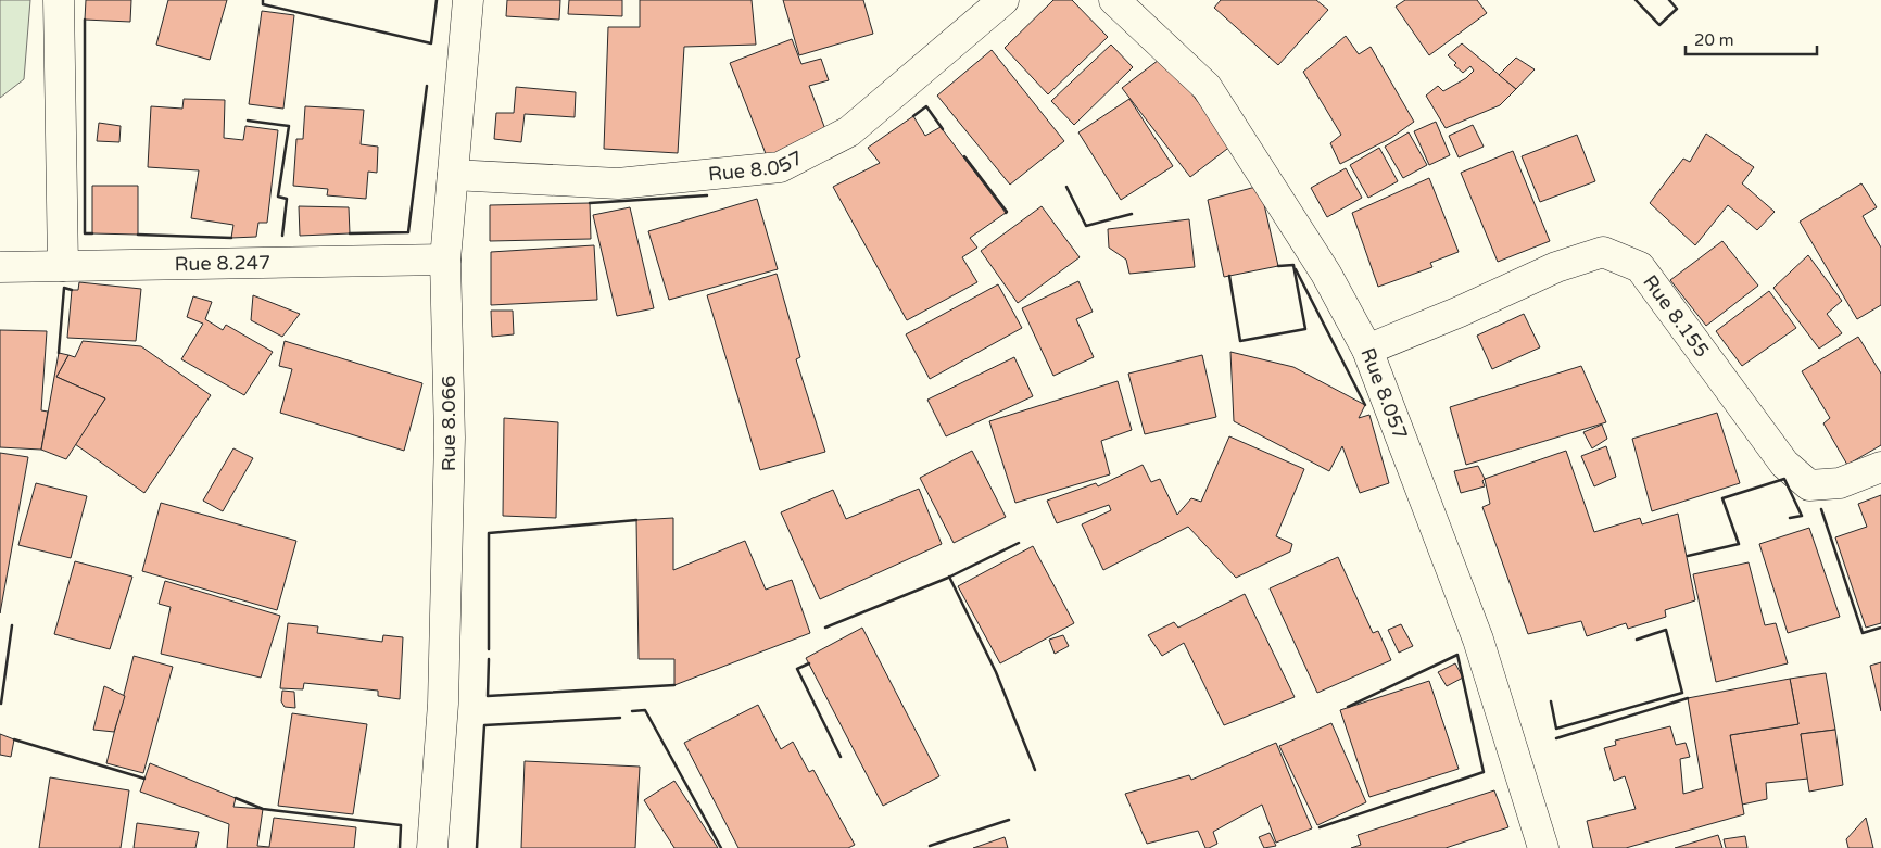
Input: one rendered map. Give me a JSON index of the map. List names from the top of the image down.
{
  "streets": {
    "street": [
      "Rue 8.057",
      "Rue 8.247",
      "Rue 8.155",
      "Rue 8.066"
    ]
  },
  "crossings": [
    ["Rue 8.057", "Rue 8.155"],
    ["Rue 8.057", "Rue 8.066"],
    ["Rue 8.247", "Rue 8.066"]
  ],
  "scale_bar": "20 m"
}
